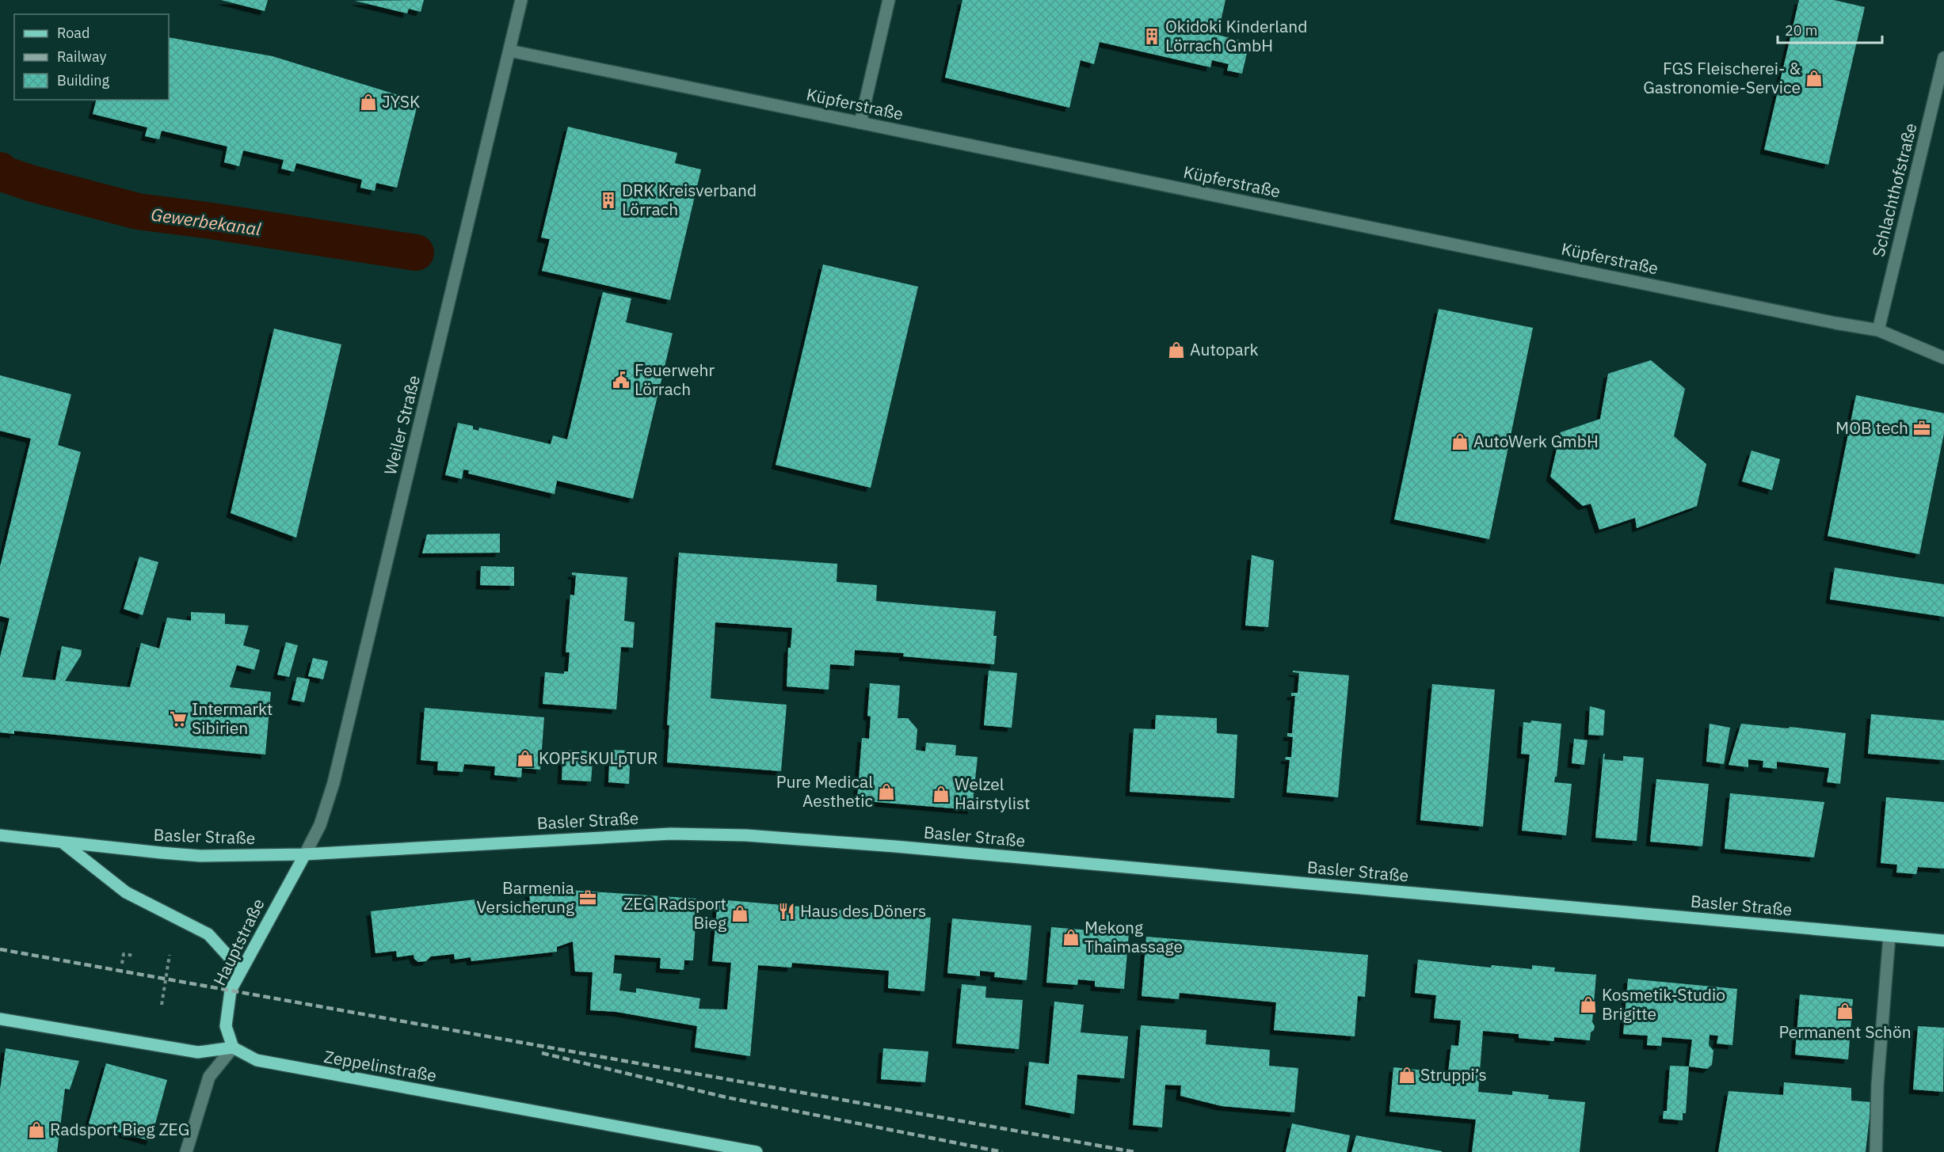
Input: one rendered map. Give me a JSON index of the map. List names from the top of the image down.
{
  "streets": {
    "main road": ["Basler Straße", "Hauptstraße", "Zeppelinstraße"],
    "street": ["Küpferstraße", "Schlachthofstraße", "Weiler Straße"]
  },
  "crossings": [
    ["Küpferstraße", "Schlachthofstraße"],
    ["Küpferstraße", "Weiler Straße"],
    ["Weiler Straße", "Basler Straße"],
    ["Weiler Straße", "Hauptstraße"],
    ["Basler Straße", "Hauptstraße"],
    ["Hauptstraße", "Zeppelinstraße"]
  ],
  "water": ["Gewerbekanal"],
  "places": {
    "building": ["Okidoki Kinderland Lörrach GmbH", "DRK Kreisverband Lörrach"],
    "shop": [
      "FGS Fleischerei- & Gastronomie-Service",
      "JYSK",
      "Autopark",
      "AutoWerk GmbH",
      "KOPFsKULpTUR",
      "Pure Medical Aesthetic",
      "Welzel Hairstylist",
      "ZEG Radsport Bieg",
      "Mekong Thaimassage",
      "Kosmetik-Studio Brigitte",
      "Permanent Schön",
      "Struppi’s",
      "Radsport Bieg ZEG"
    ],
    "public building": ["Feuerwehr Lörrach"],
    "office": ["MOB tech", "Barmenia Versicherung"],
    "supermarket": ["Intermarkt Sibirien"],
    "restaurant": ["Haus des Döners"]
  },
  "legend": ["Road", "Railway", "Building"],
  "scale_bar": "20 m"
}
